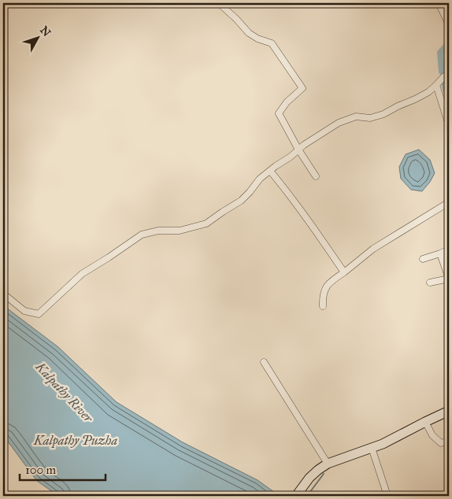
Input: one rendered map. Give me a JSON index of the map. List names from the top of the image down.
{
  "water": ["Kalpathy River", "Kalpathy Puzha"],
  "scale_bar": "100 m",
  "north": "top right"
}
